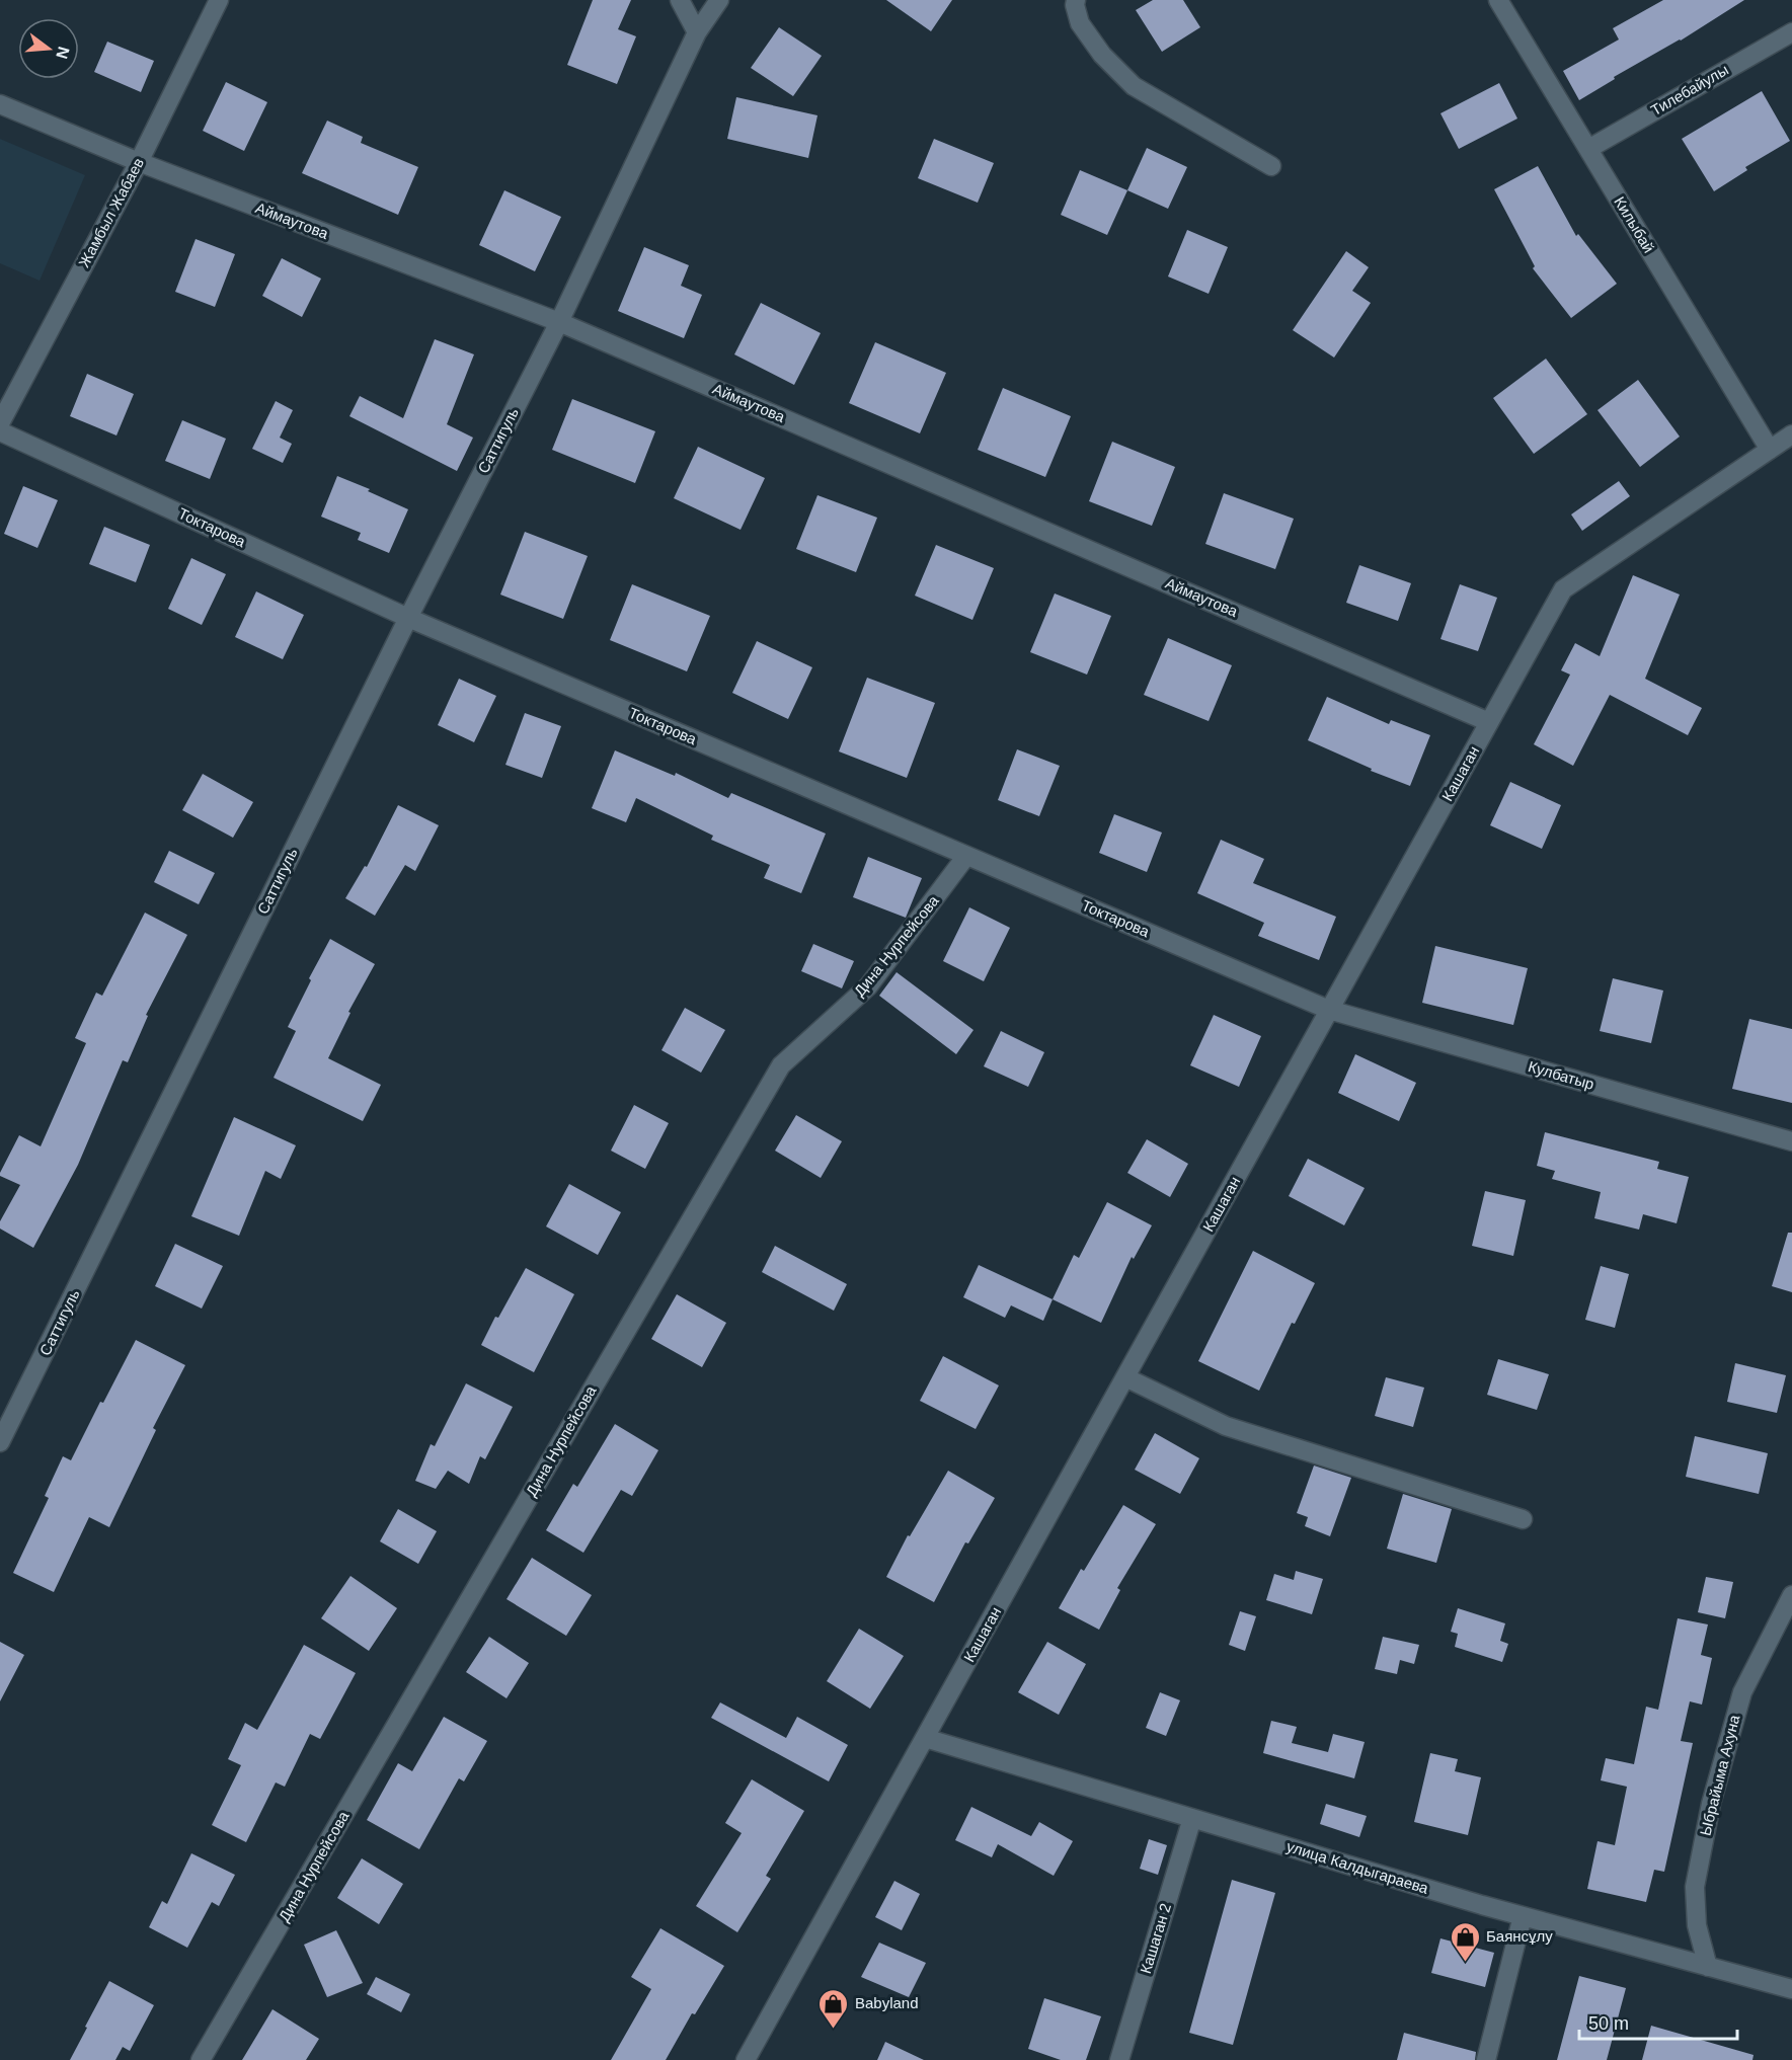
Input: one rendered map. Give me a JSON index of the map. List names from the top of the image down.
{
  "streets": {
    "street": [
      "Тилебайулы",
      "Жамбыл Жабаев",
      "Аймаутова",
      "Килыбай",
      "Саттигуль",
      "Токтарова",
      "Кашаган",
      "Дина Нурпейсова",
      "Кулбатыр",
      "Ыбрайыма Ахуна",
      "улица Калдыгараева",
      "Кашаган 2"
    ]
  },
  "crossings": [
    ["Тилебайулы", "Килыбай"],
    ["Жамбыл Жабаев", "Аймаутова"],
    ["Аймаутова", "Саттигуль"],
    ["Аймаутова", "Кашаган"],
    ["Килыбай", "Кашаган"],
    ["Саттигуль", "Токтарова"],
    ["Токтарова", "Кашаган"],
    ["Токтарова", "Дина Нурпейсова"],
    ["Токтарова", "Кулбатыр"],
    ["Кашаган", "Кулбатыр"],
    ["Кашаган", "улица Калдыгараева"],
    ["Ыбрайыма Ахуна", "улица Калдыгараева"],
    ["улица Калдыгараева", "Кашаган 2"]
  ],
  "places": {
    "shop": ["Баянсұлу", "Babyland"]
  },
  "scale_bar": "50 m",
  "north": "right"
}
